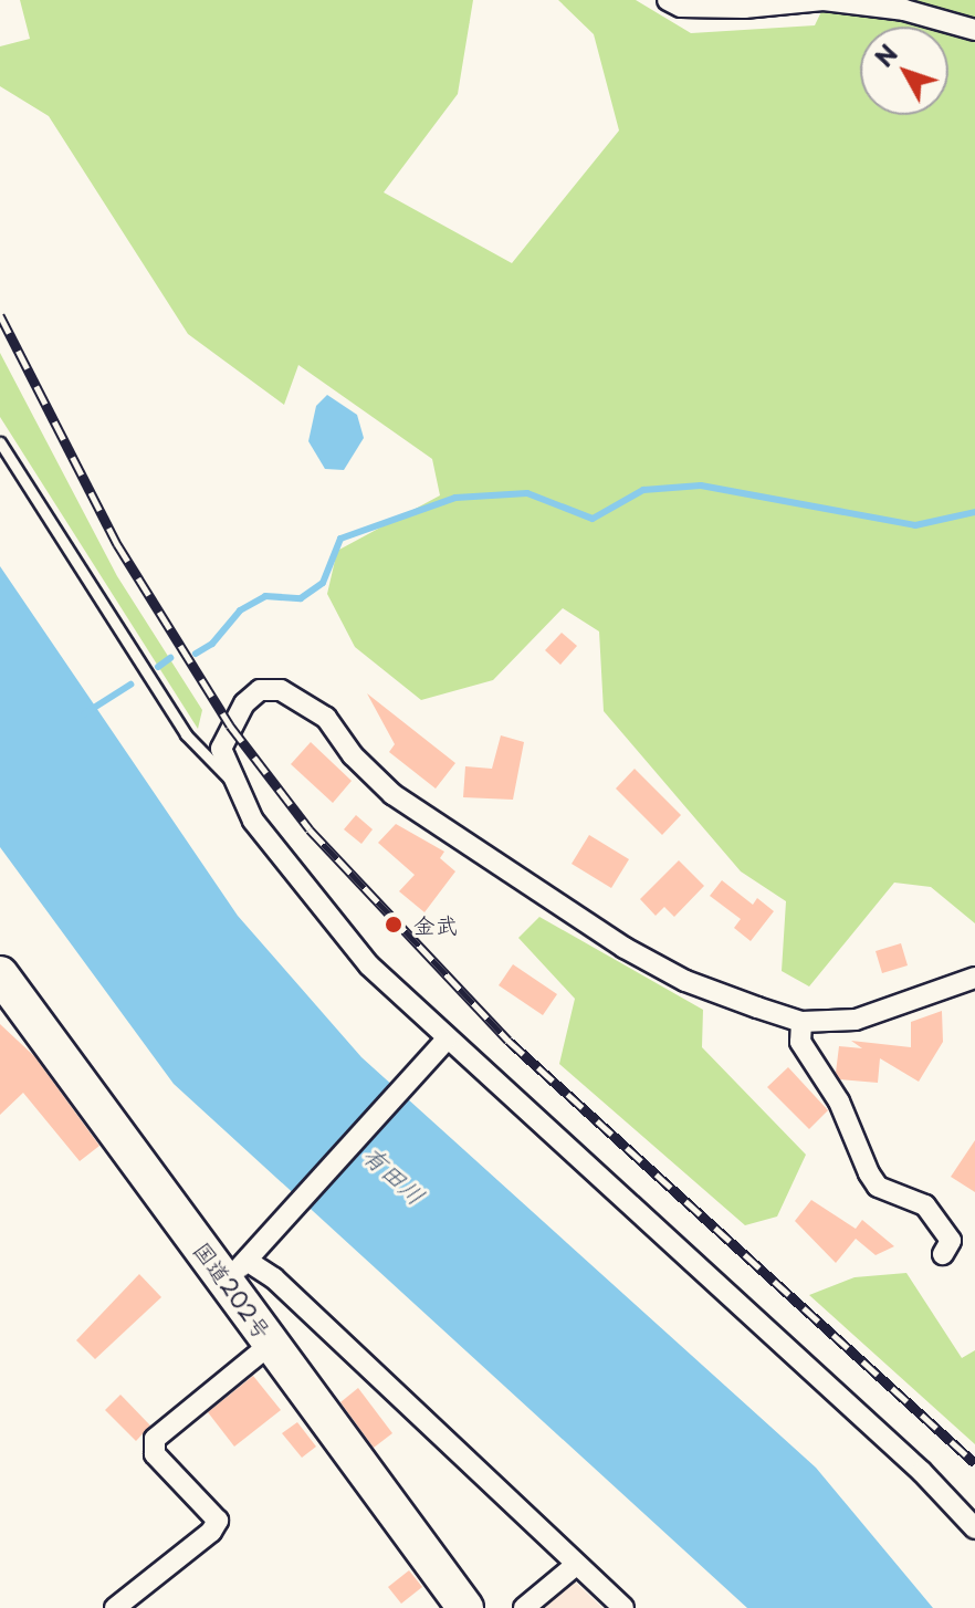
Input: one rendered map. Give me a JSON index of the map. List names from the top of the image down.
{
  "streets": {
    "highway": ["国道202号"]
  },
  "water": ["有田川"],
  "places": ["金武"],
  "north": "top left"
}
